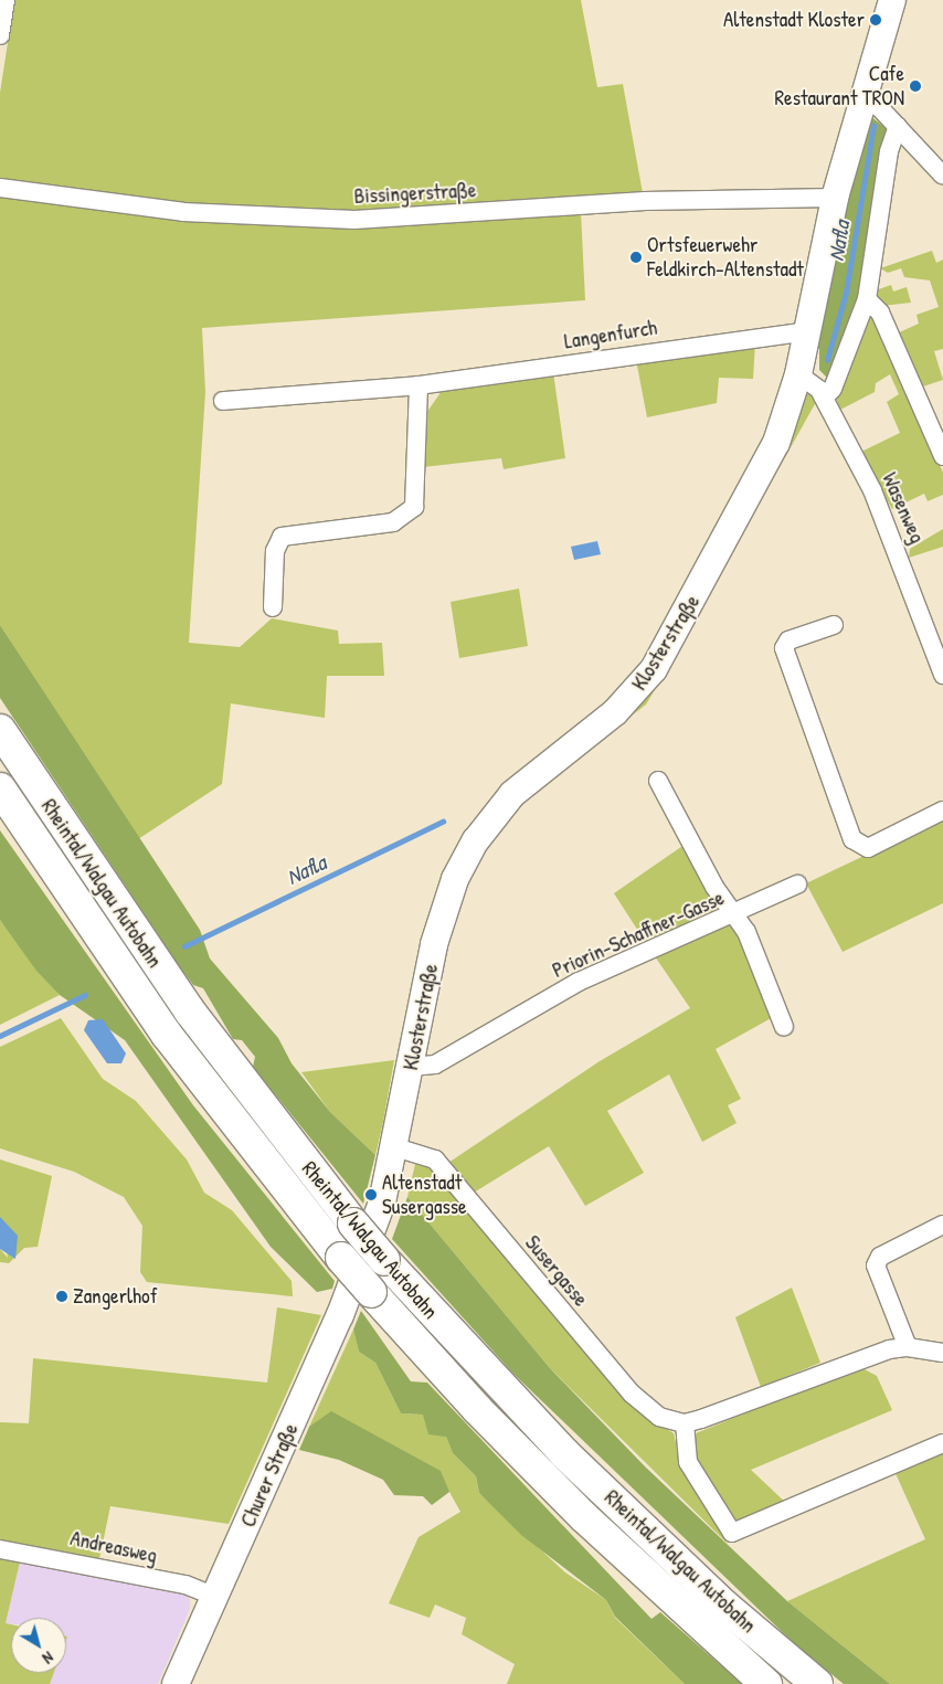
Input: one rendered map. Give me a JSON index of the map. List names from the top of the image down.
{
  "streets": {
    "highway": ["Rheintal/Walgau Autobahn"],
    "main road": ["Klosterstraße", "Churer Straße"],
    "street": [
      "Bissingerstraße",
      "Langenfurch",
      "Wasenweg",
      "Priorin-Schaffner-Gasse",
      "Susergasse",
      "Andreasweg"
    ]
  },
  "crossings": [
    ["Bissingerstraße", "Klosterstraße"],
    ["Langenfurch", "Klosterstraße"],
    ["Wasenweg", "Klosterstraße"],
    ["Klosterstraße", "Rheintal/Walgau Autobahn"],
    ["Klosterstraße", "Priorin-Schaffner-Gasse"],
    ["Klosterstraße", "Susergasse"],
    ["Klosterstraße", "Churer Straße"],
    ["Rheintal/Walgau Autobahn", "Churer Straße"],
    ["Churer Straße", "Andreasweg"]
  ],
  "water": ["Nafla"],
  "places": [
    "Altenstadt Kloster",
    "Cafe Restaurant TRON",
    "Ortsfeuerwehr Feldkirch-Altenstadt",
    "Altenstadt Susergasse",
    "Zangerlhof"
  ],
  "north": "bottom right"
}
